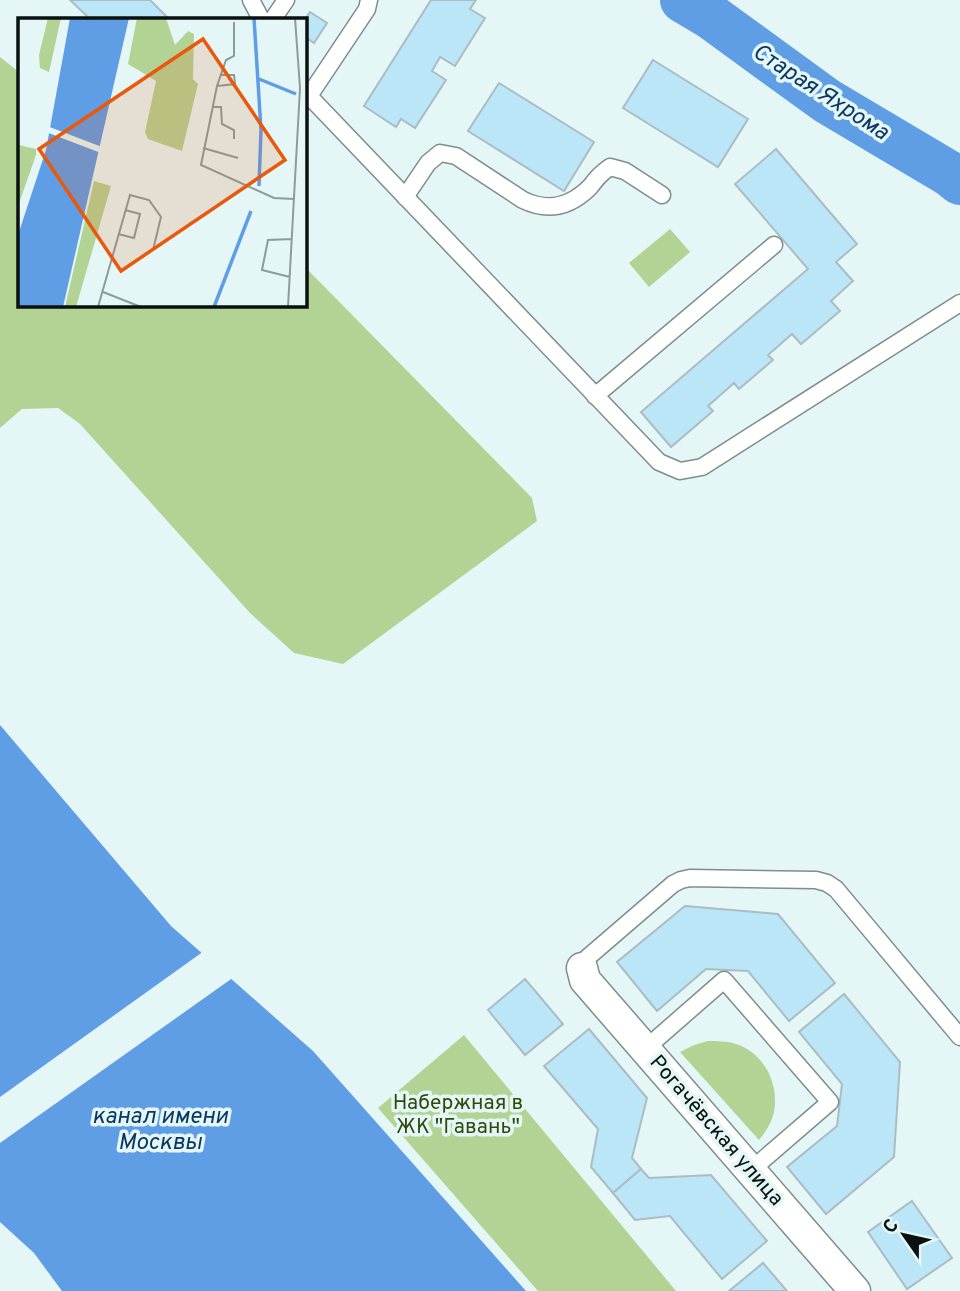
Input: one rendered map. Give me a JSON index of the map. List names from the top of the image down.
{
  "streets": {
    "street": ["Рогачёвская улица"]
  },
  "water": ["Старая Яхрома", "канал имени Москвы"],
  "parks": ["Набержная в ЖК \"Гавань\""],
  "north": "top left"
}
